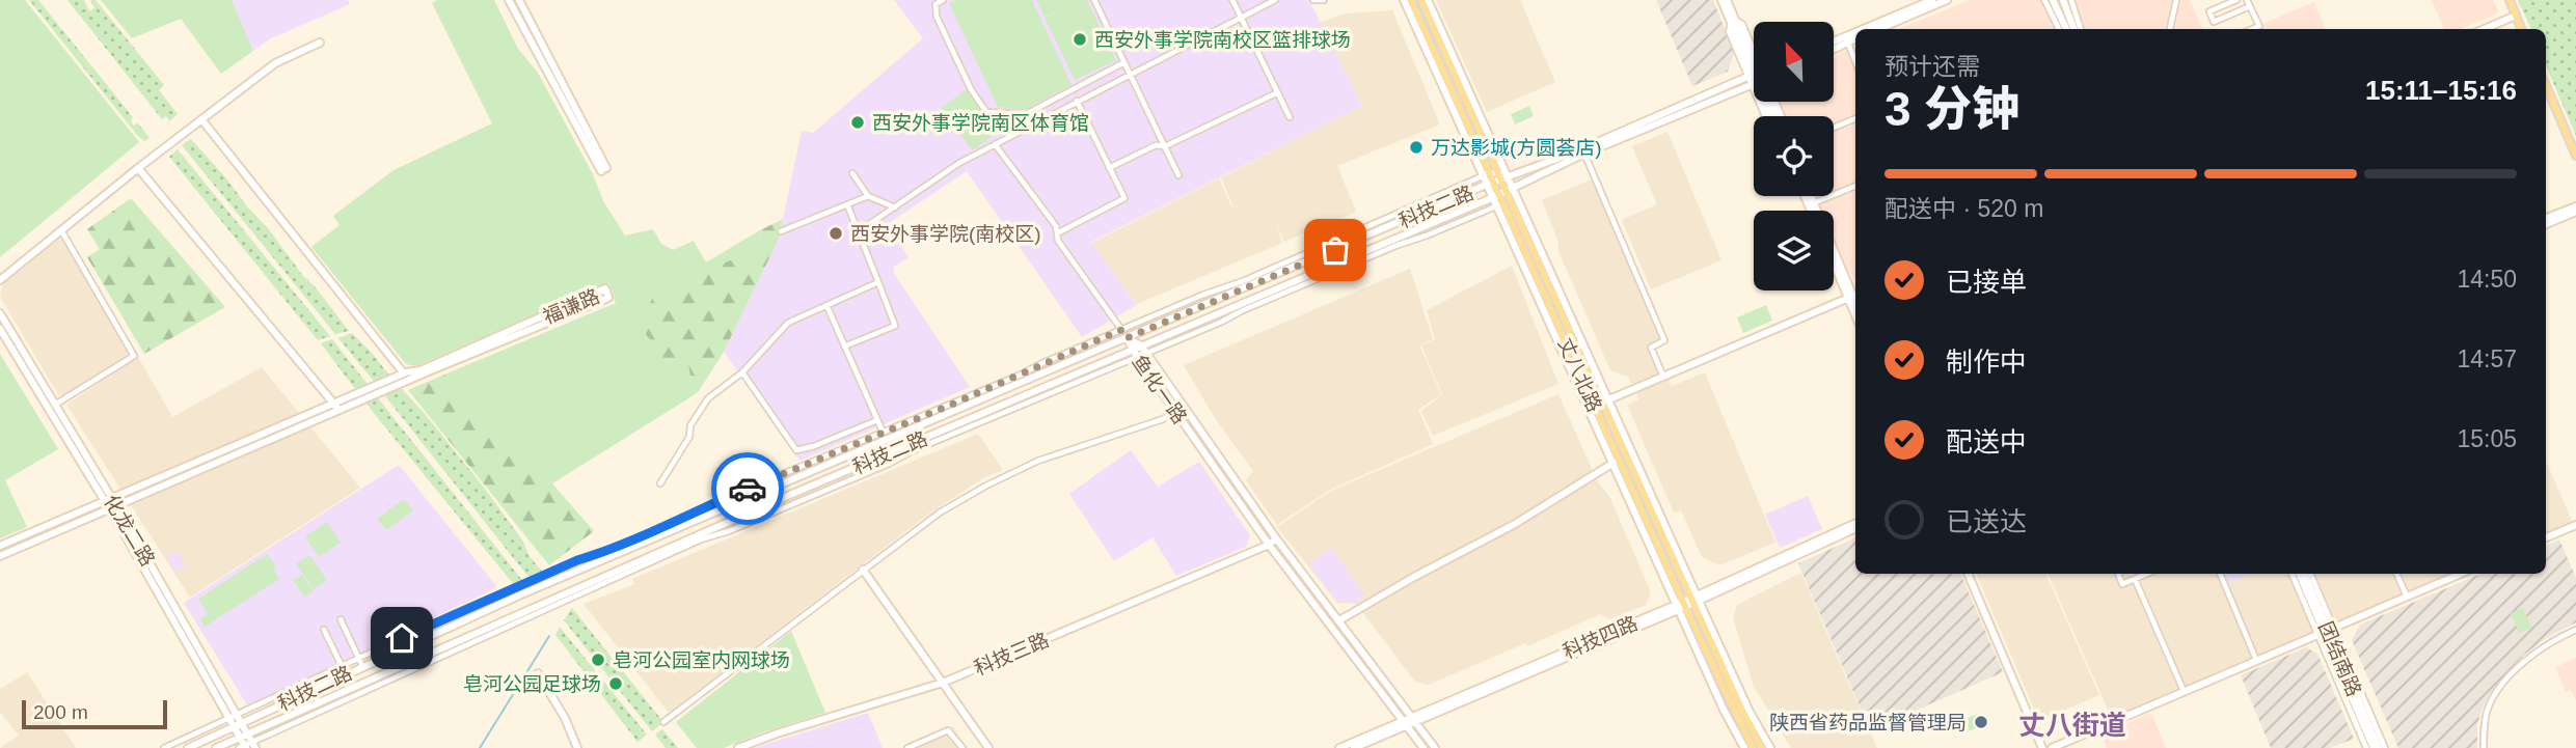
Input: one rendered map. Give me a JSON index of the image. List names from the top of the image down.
{
  "streets": {
    "main road": ["丈八北路"],
    "street": [
      "科技二路",
      "福谦路",
      "鱼化一路",
      "化龙二路",
      "科技四路",
      "科技三路",
      "团结南路"
    ]
  },
  "crossings": [
    ["科技二路", "丈八北路"],
    ["科技二路", "鱼化一路"],
    ["科技二路", "化龙二路"],
    ["福谦路", "化龙二路"],
    ["丈八北路", "科技四路"],
    ["鱼化一路", "科技四路"],
    ["鱼化一路", "科技三路"]
  ],
  "districts": ["丈八街道"],
  "places": [
    "西安外事学院南校区篮排球场",
    "西安外事学院南区体育馆",
    "万达影城(方圆荟店)",
    "西安外事学院(南校区)",
    "皂河公园室内网球场",
    "皂河公园足球场",
    "陕西省药品监督管理局"
  ],
  "scale_bar": "200 m",
  "north": "top left",
  "page": {
    "heading": ["3 分钟", "预计还需", "15:11–15:16"],
    "bar": "配送中 · 520 m",
    "list": [
      ["已接单", "14:50"],
      ["制作中", "14:57"],
      ["配送中", "15:05"],
      "已送达"
    ],
    "scale": "200 m"
  }
}
